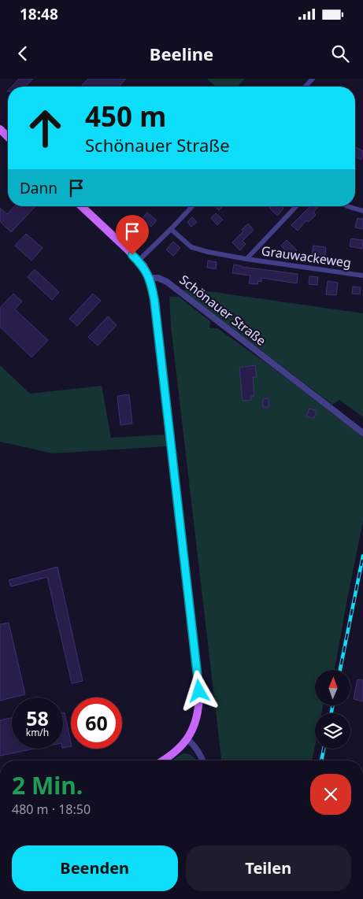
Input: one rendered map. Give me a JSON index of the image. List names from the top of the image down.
{
  "streets": {
    "street": ["Grauwackeweg", "Schönauer Straße"]
  },
  "north": "top",
  "page": {
    "status": "18:48",
    "header": "Beeline",
    "turn": ["450 m", "Schönauer Straße"],
    "then": "Dann",
    "speed": "58 km/h",
    "limit": "60",
    "heading": ["2 Min.", "480 m · 18:50"],
    "buttons": ["Beenden", "Teilen"]
  }
}
